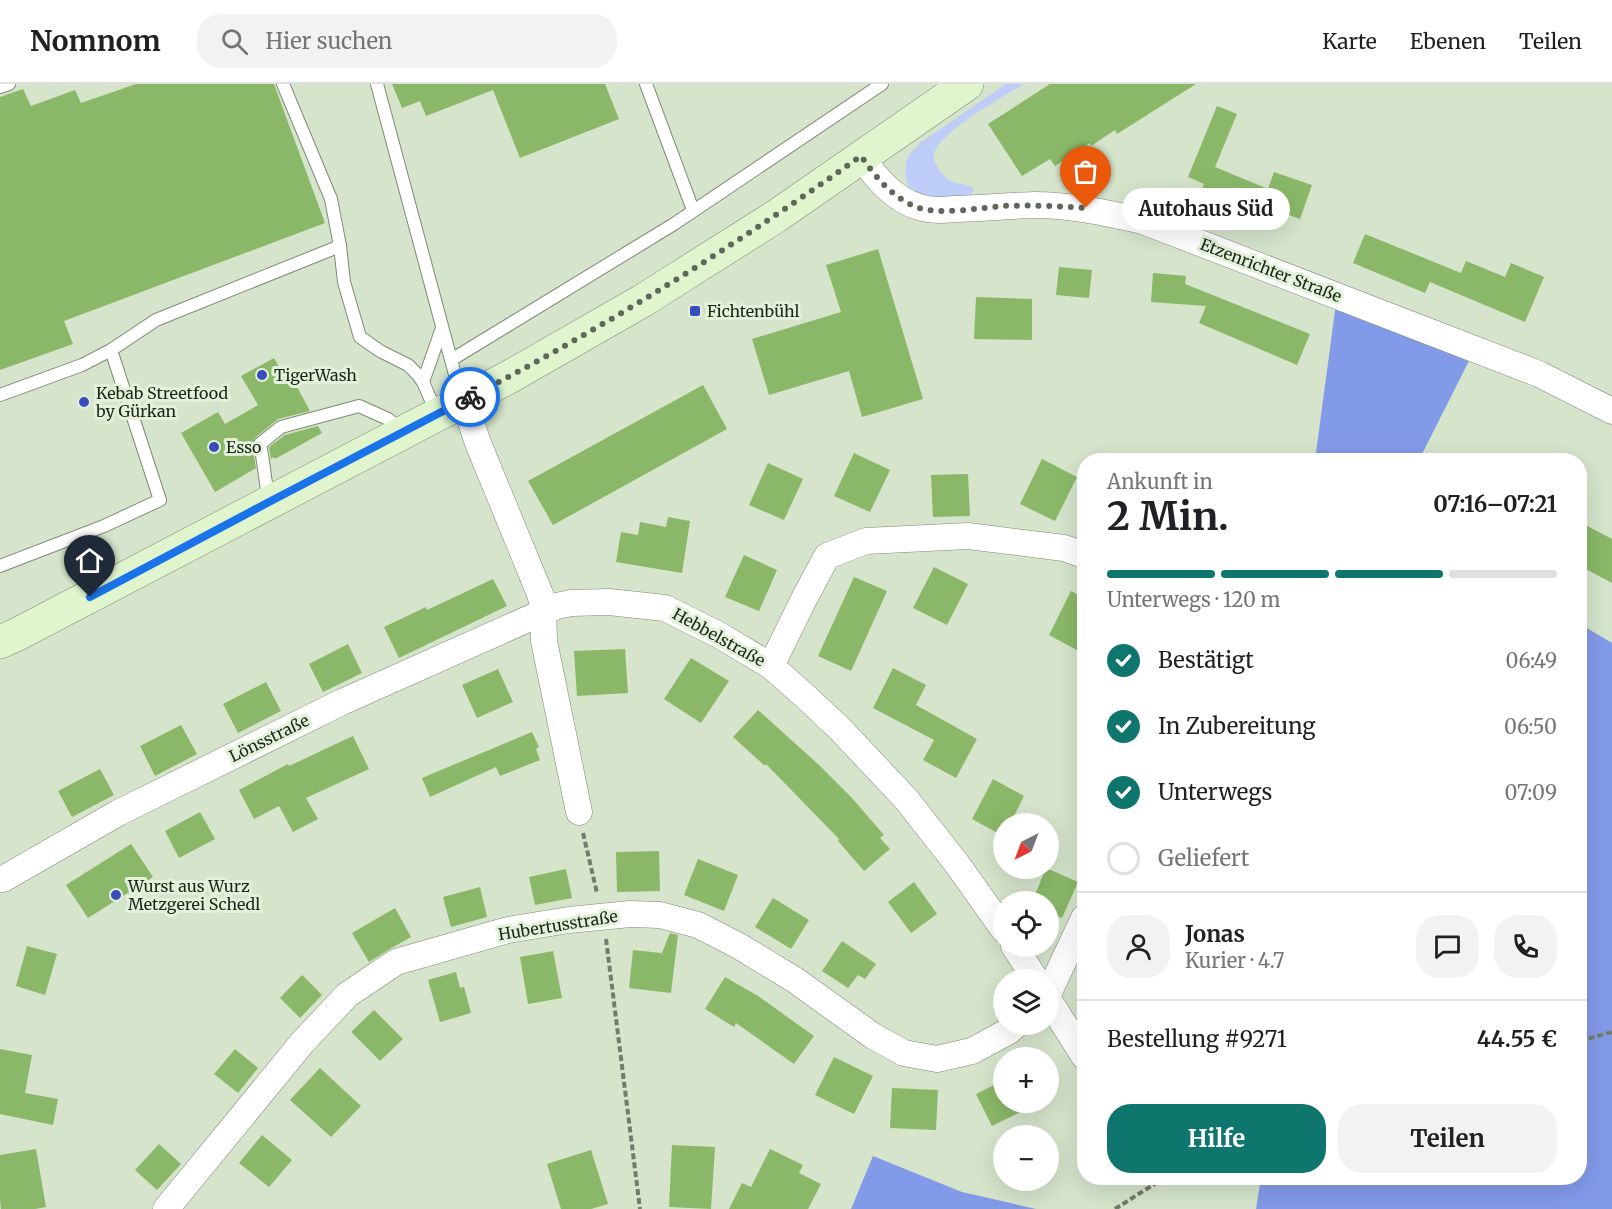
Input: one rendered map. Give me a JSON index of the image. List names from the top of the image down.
{
  "streets": {
    "street": [
      "Etzenrichter Straße",
      "Hebbelstraße",
      "Lönsstraße",
      "Hubertusstraße"
    ]
  },
  "crossings": [
    ["Hebbelstraße", "Lönsstraße"]
  ],
  "places": {
    "other": [
      "Autohaus Süd",
      "TigerWash",
      "Kebab Streetfood by Gürkan",
      "Esso",
      "Wurst aus Wurz Metzgerei Schedl"
    ],
    "transit": ["Fichtenbühl"]
  },
  "north": "bottom left",
  "page": {
    "header": "Nomnom",
    "search": "Hier suchen",
    "nav": ["Karte", "Ebenen", "Teilen"],
    "bubble": "Autohaus Süd",
    "heading": ["2 Min.", "Ankunft in", "07:16–07:21"],
    "panel": [
      "Jonas",
      "Kurier · 4.7",
      "Bestellung #9271",
      "44.55 €"
    ],
    "bar": "Unterwegs · 120 m",
    "list": [
      ["Bestätigt", "06:49"],
      ["In Zubereitung", "06:50"],
      ["Unterwegs", "07:09"],
      "Geliefert"
    ],
    "map_buttons": ["+", "−"],
    "buttons": ["Hilfe", "Teilen"]
  }
}
